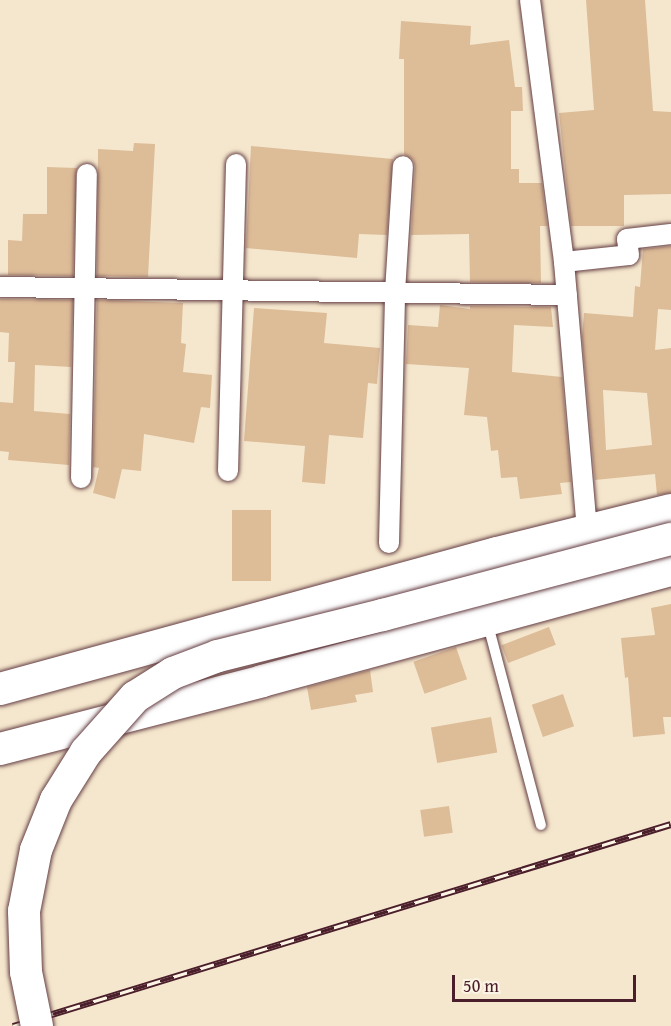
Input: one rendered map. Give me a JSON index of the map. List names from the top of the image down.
{
  "scale_bar": "50 m"
}
